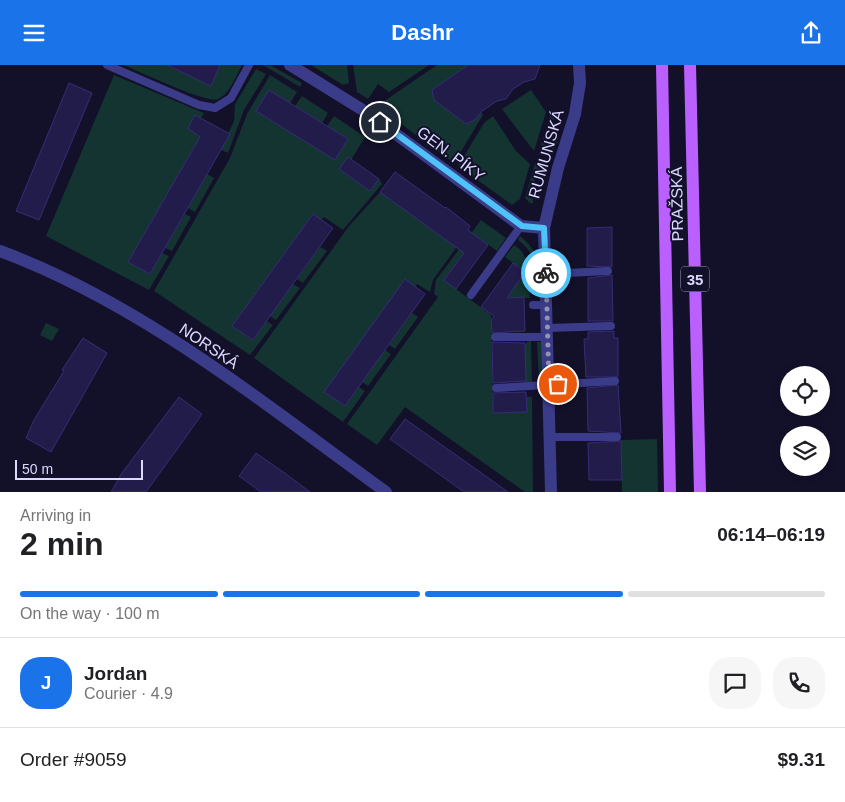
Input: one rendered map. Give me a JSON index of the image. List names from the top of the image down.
{
  "streets": {
    "main road": ["PRAŽSKÁ", "35"],
    "street": ["GEN. PÍKY", "RUMUNSKÁ", "NORSKÁ"]
  },
  "scale_bar": "50 m",
  "page": {
    "header": "Dashr",
    "scale": "50 m",
    "heading": ["2 min", "Arriving in", "06:14–06:19"],
    "panel": [
      "Jordan",
      "Courier · 4.9",
      "Order #9059",
      "$9.31"
    ],
    "bar": "On the way · 100 m",
    "round": "J"
  }
}
